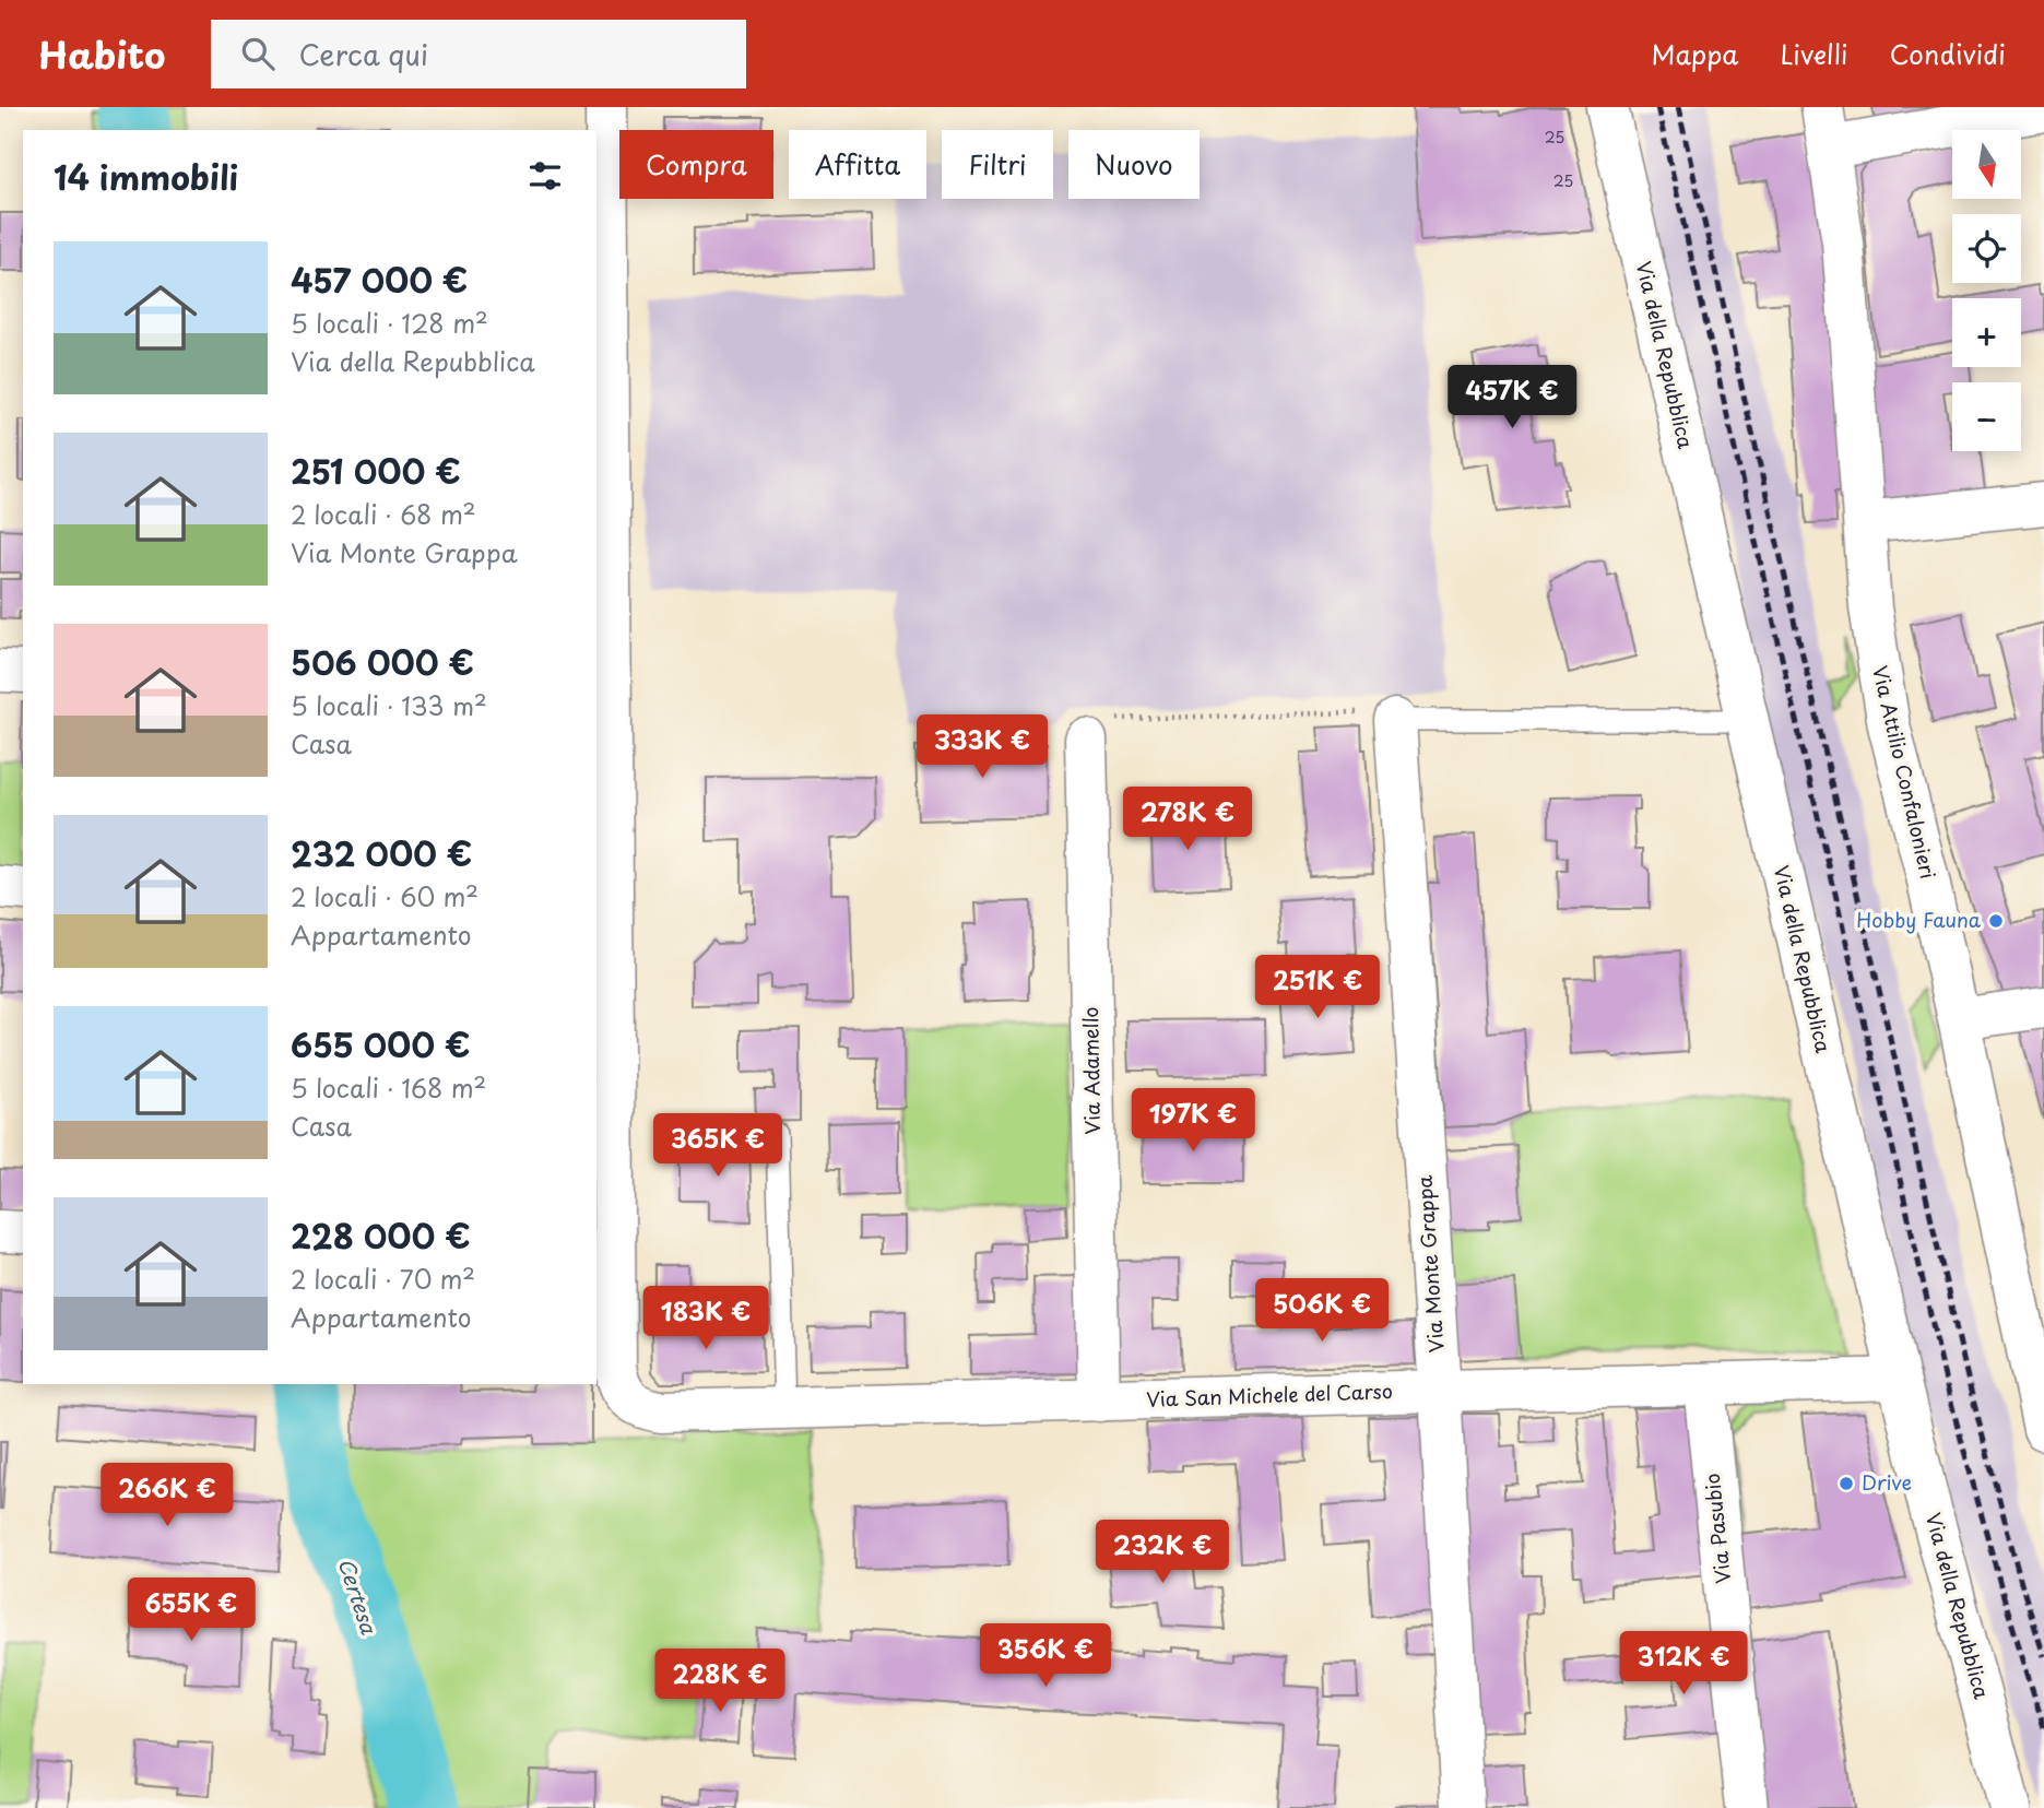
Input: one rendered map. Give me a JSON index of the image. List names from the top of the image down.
{
  "streets": {
    "street": [
      "Via della Repubblica",
      "Via Attilio Confalonieri",
      "Via Adamello",
      "Via Monte Grappa",
      "Via San Michele del Carso",
      "Via Pasubio"
    ]
  },
  "crossings": [
    ["Via della Repubblica", "Via San Michele del Carso"],
    ["Via Adamello", "Via San Michele del Carso"],
    ["Via Monte Grappa", "Via San Michele del Carso"],
    ["Via San Michele del Carso", "Via Pasubio"]
  ],
  "water": ["Certesa"],
  "places": ["Hobby Fauna", "Drive"],
  "house_numbers": ["25", "25"],
  "north": "bottom",
  "page": {
    "header": "Habito",
    "search": "Cerca qui",
    "nav": ["Mappa", "Livelli", "Condividi"],
    "map_buttons": ["+", "−"],
    "chip": [
      "Compra",
      "Affitta",
      "Filtri",
      "Nuovo"
    ],
    "heading": "14 immobili",
    "list": [
      {
        "name": "457 000 €",
        "note": "5 locali · 128 m² · Via della Repubblica"
      },
      {
        "name": "251 000 €",
        "note": "2 locali · 68 m² · Via Monte Grappa"
      },
      {
        "name": "506 000 €",
        "note": "5 locali · 133 m² · Casa"
      },
      {
        "name": "232 000 €",
        "note": "2 locali · 60 m² · Appartamento"
      },
      {
        "name": "655 000 €",
        "note": "5 locali · 168 m² · Casa"
      },
      {
        "name": "228 000 €",
        "note": "2 locali · 70 m² · Appartamento"
      }
    ],
    "price": [
      "457K €",
      "333K €",
      "278K €",
      "251K €",
      "197K €",
      "365K €",
      "506K €",
      "183K €",
      "266K €",
      "232K €",
      "655K €",
      "356K €",
      "312K €",
      "228K €"
    ]
  }
}
